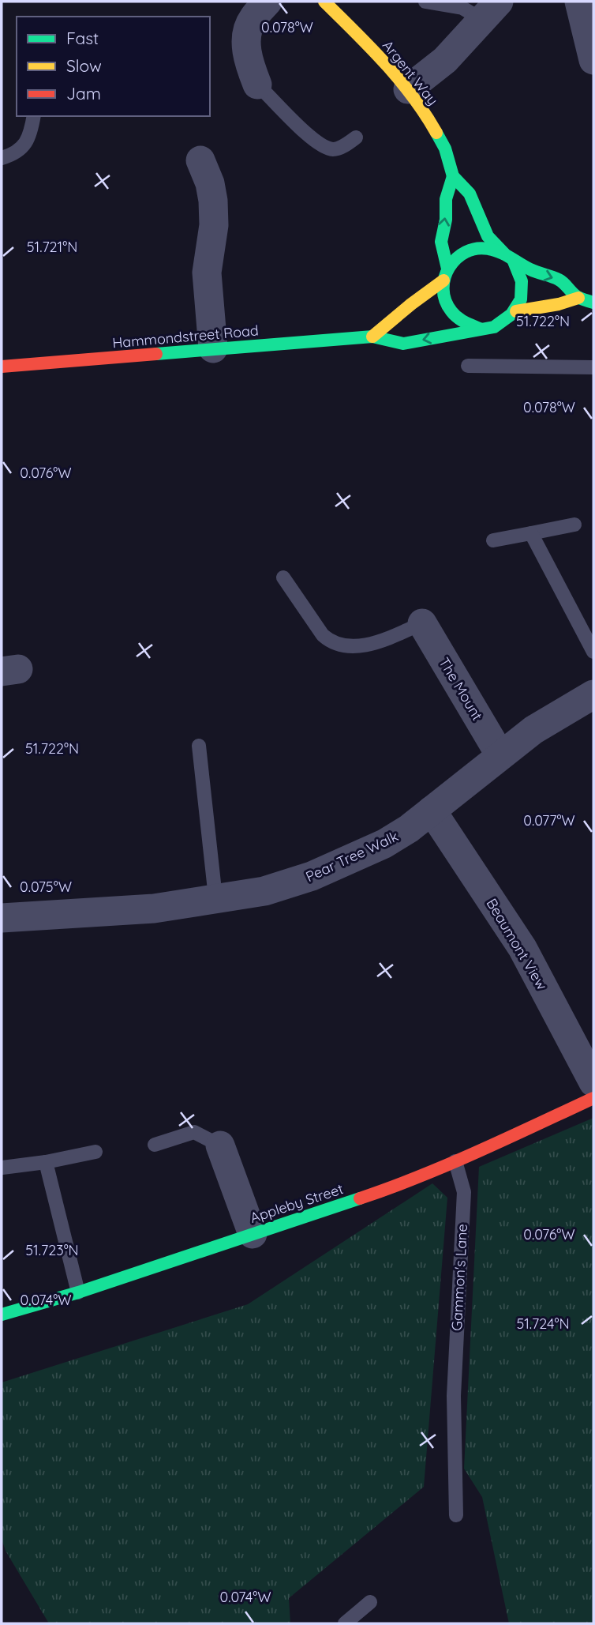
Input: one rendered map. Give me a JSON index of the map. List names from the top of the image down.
{
  "streets": {
    "street": [
      "Argent Way",
      "Hammondstreet Road",
      "The Mount",
      "Pear Tree Walk",
      "Beaumont View",
      "Appleby Street"
    ],
    "lane": ["Gammon's Lane"]
  },
  "crossings": [
    ["Argent Way", "Hammondstreet Road"],
    ["The Mount", "Pear Tree Walk"],
    ["Pear Tree Walk", "Beaumont View"],
    ["Appleby Street", "Gammon's Lane"]
  ],
  "legend": ["Fast", "Slow", "Jam"],
  "coordinates": [
    "0.078°W",
    "51.721°N",
    "51.722°N",
    "0.076°W",
    "0.077°W",
    "0.075°W",
    "51.723°N",
    "0.074°W",
    "51.724°N"
  ]
}
